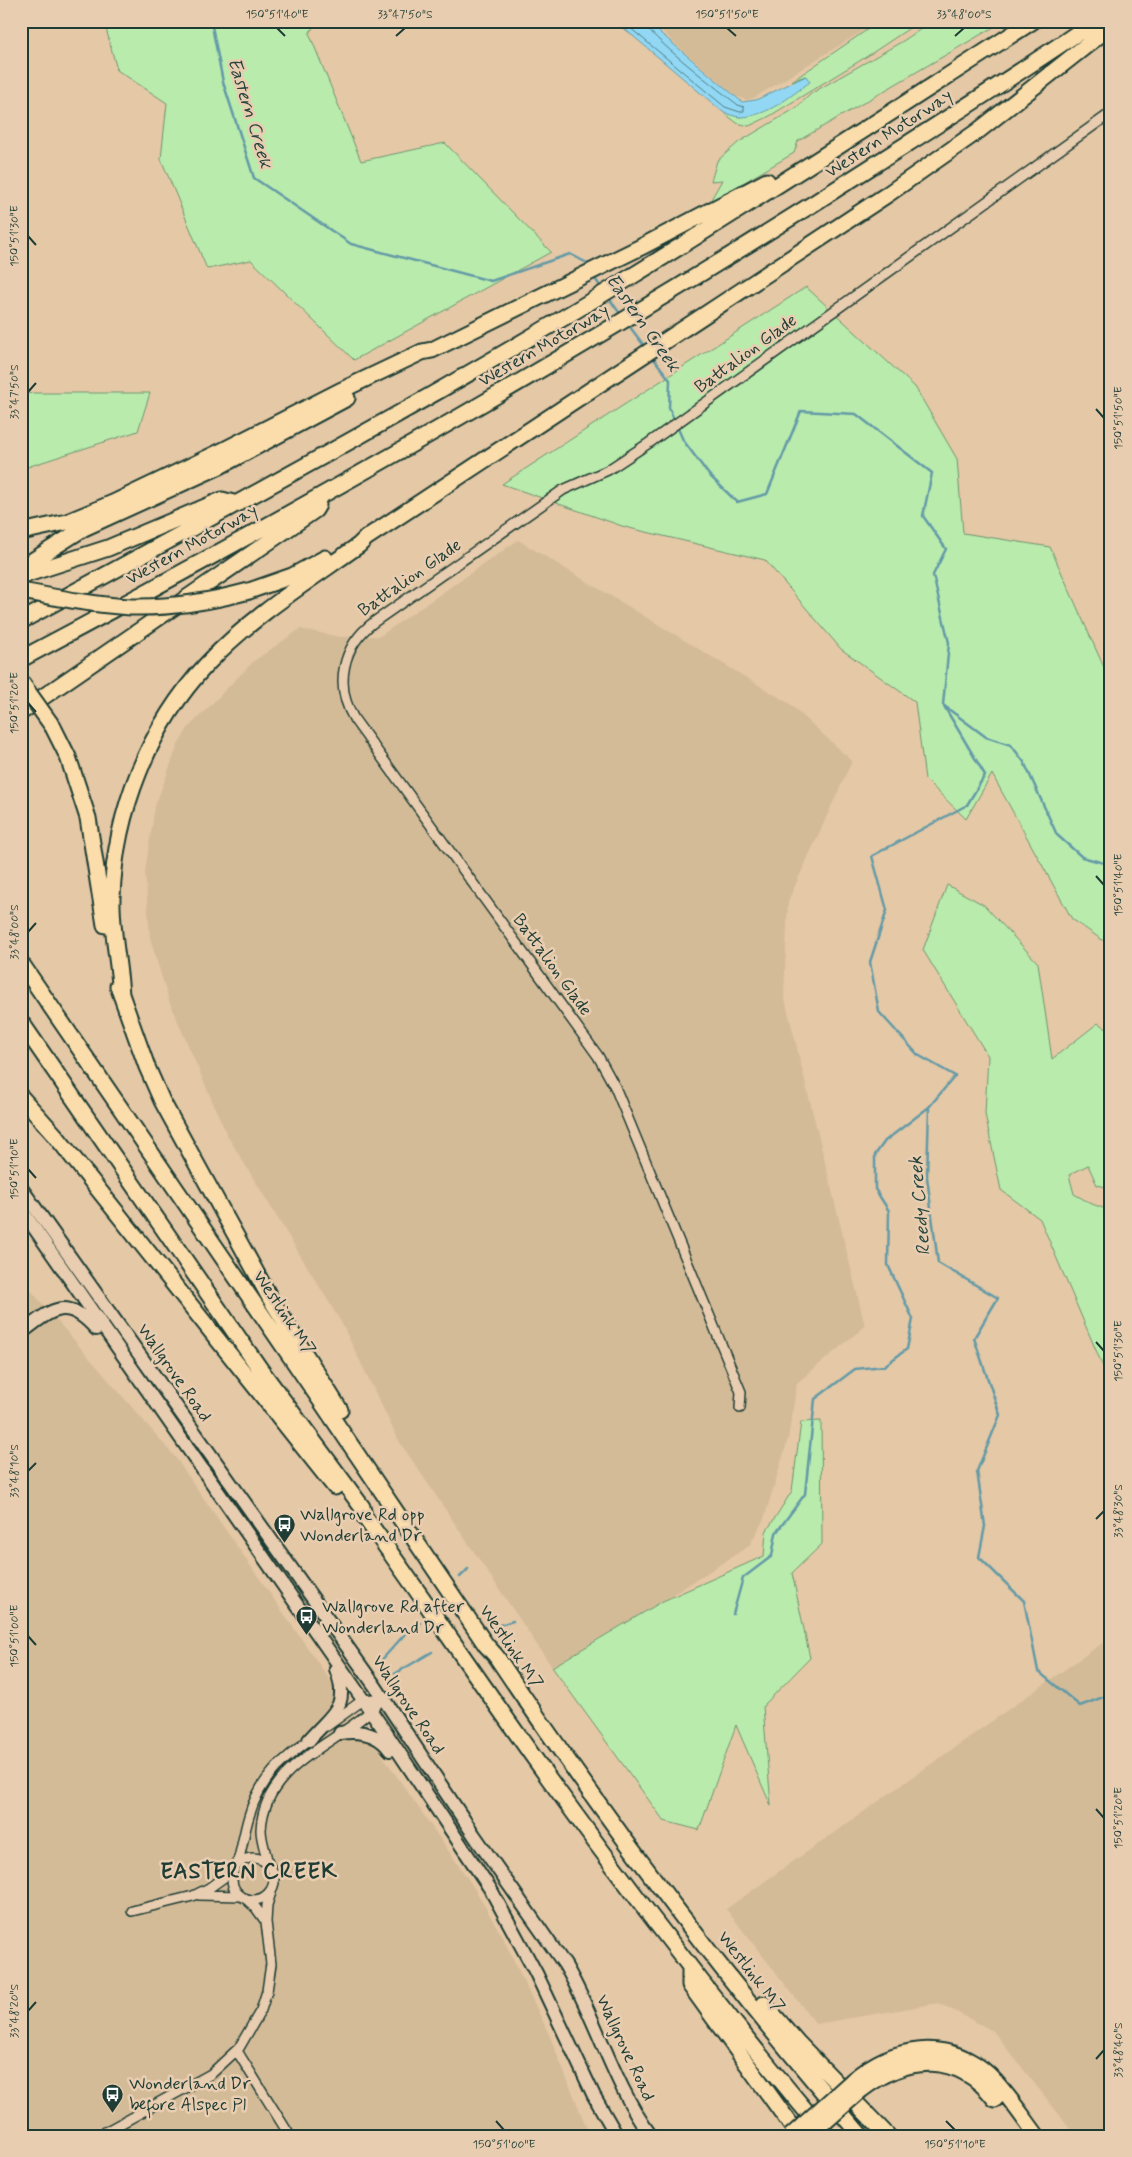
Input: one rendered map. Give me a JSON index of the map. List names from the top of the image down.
{
  "streets": {
    "highway": ["Western Motorway", "Westlink M7"],
    "main road": ["Wallgrove Road"],
    "street": ["Battalion Glade"]
  },
  "districts": ["EASTERN CREEK"],
  "water": ["Eastern Creek", "Reedy Creek"],
  "places": {
    "bus stop": ["Wallgrove Rd opp Wonderland Dr", "Wallgrove Rd after Wonderland Dr", "Wonderland Dr before Alspec Pl"]
  },
  "coordinates": [
    "150°51'40\"E",
    "33°47'50\"S",
    "150°51'50\"E",
    "33°48'00\"S",
    "150°51'30\"E",
    "150°51'20\"E",
    "150°51'10\"E",
    "33°48'10\"S",
    "33°48'30\"S",
    "150°51'00\"E",
    "33°48'20\"S",
    "33°48'40\"S"
  ]
}
